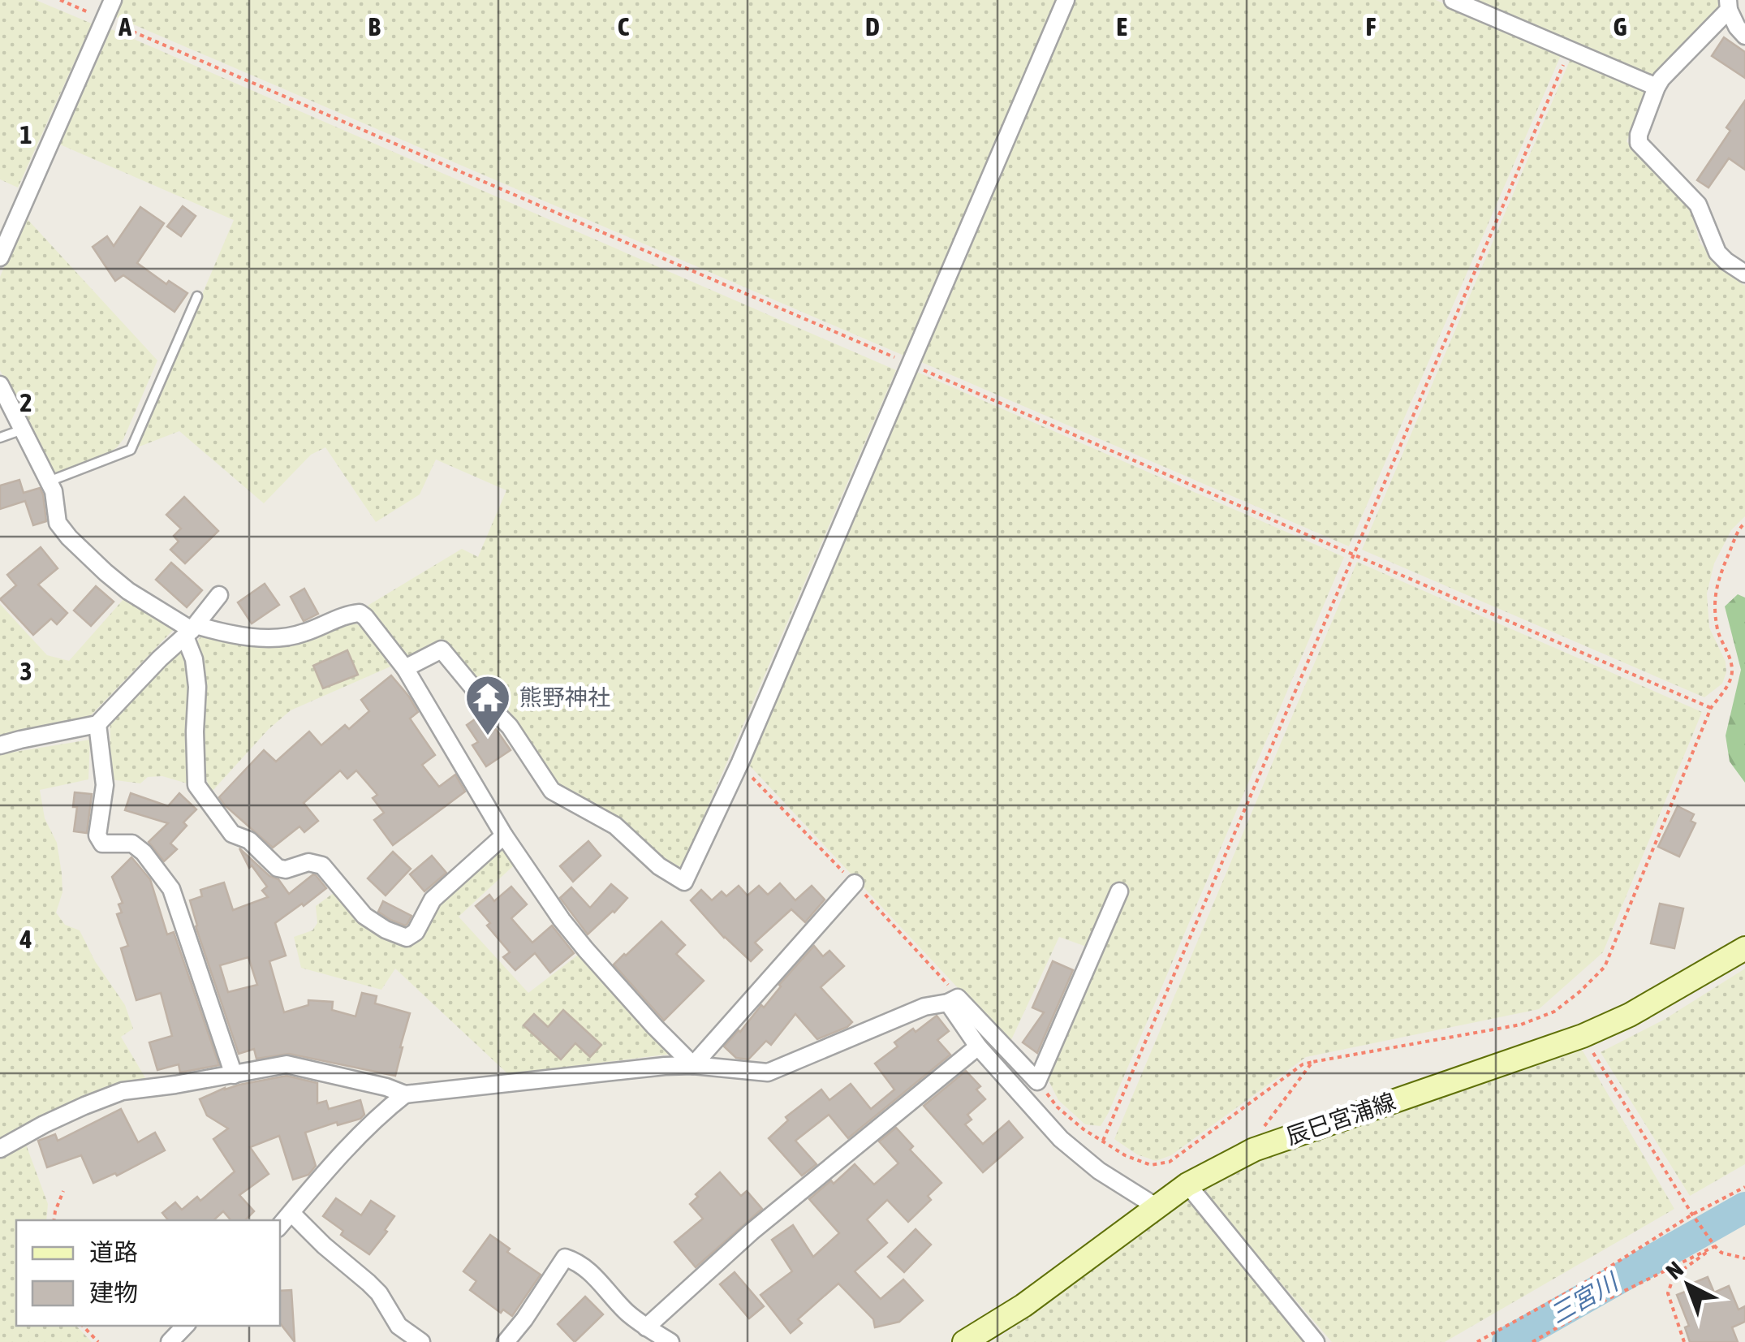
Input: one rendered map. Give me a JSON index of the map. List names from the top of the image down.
{
  "streets": {
    "main road": ["辰巳宮浦線"]
  },
  "water": ["三宮川"],
  "places": {
    "temple": ["熊野神社"]
  },
  "legend": ["道路", "建物"],
  "north": "top left",
  "grid": {
    "columns": [
      "A",
      "B",
      "C",
      "D",
      "E",
      "F",
      "G"
    ],
    "rows": [
      "1",
      "2",
      "3",
      "4"
    ]
  }
}
